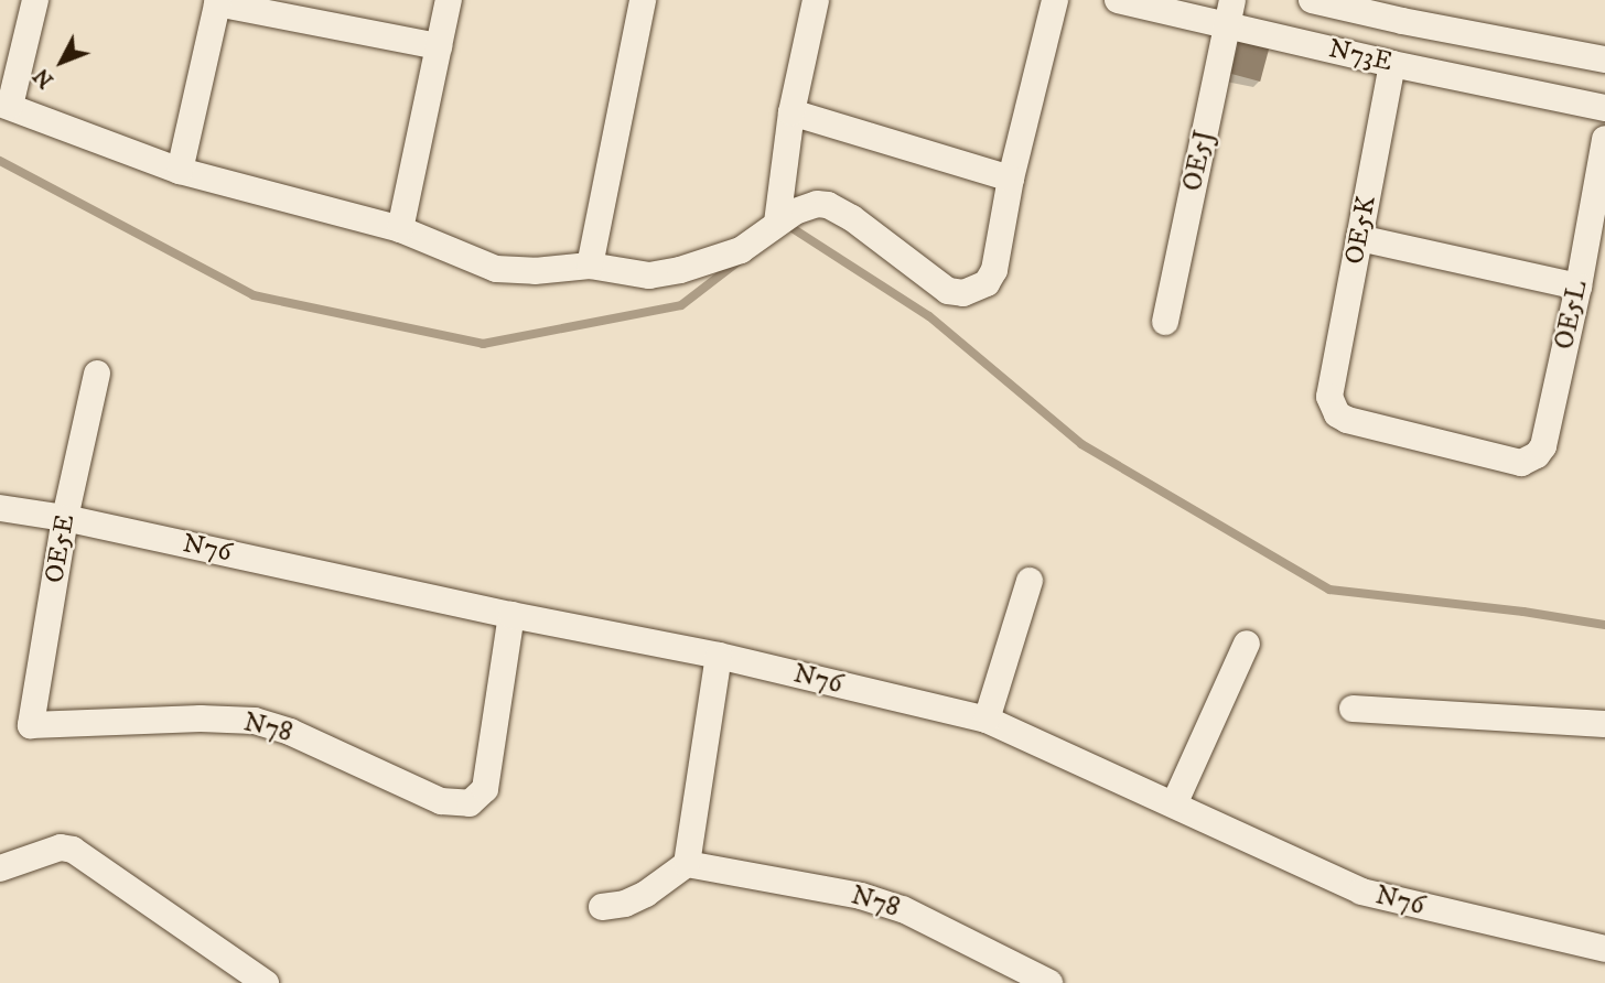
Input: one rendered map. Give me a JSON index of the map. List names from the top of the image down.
{
  "streets": {
    "street": [
      "N73E",
      "OE5J",
      "OE5K",
      "OE5L",
      "OE5E",
      "N76",
      "N78"
    ]
  },
  "crossings": [
    ["N73E", "OE5J"],
    ["N73E", "OE5K"],
    ["OE5K", "OE5L"],
    ["OE5E", "N76"],
    ["OE5E", "N78"],
    ["N76", "N78"]
  ],
  "north": "bottom left"
}
